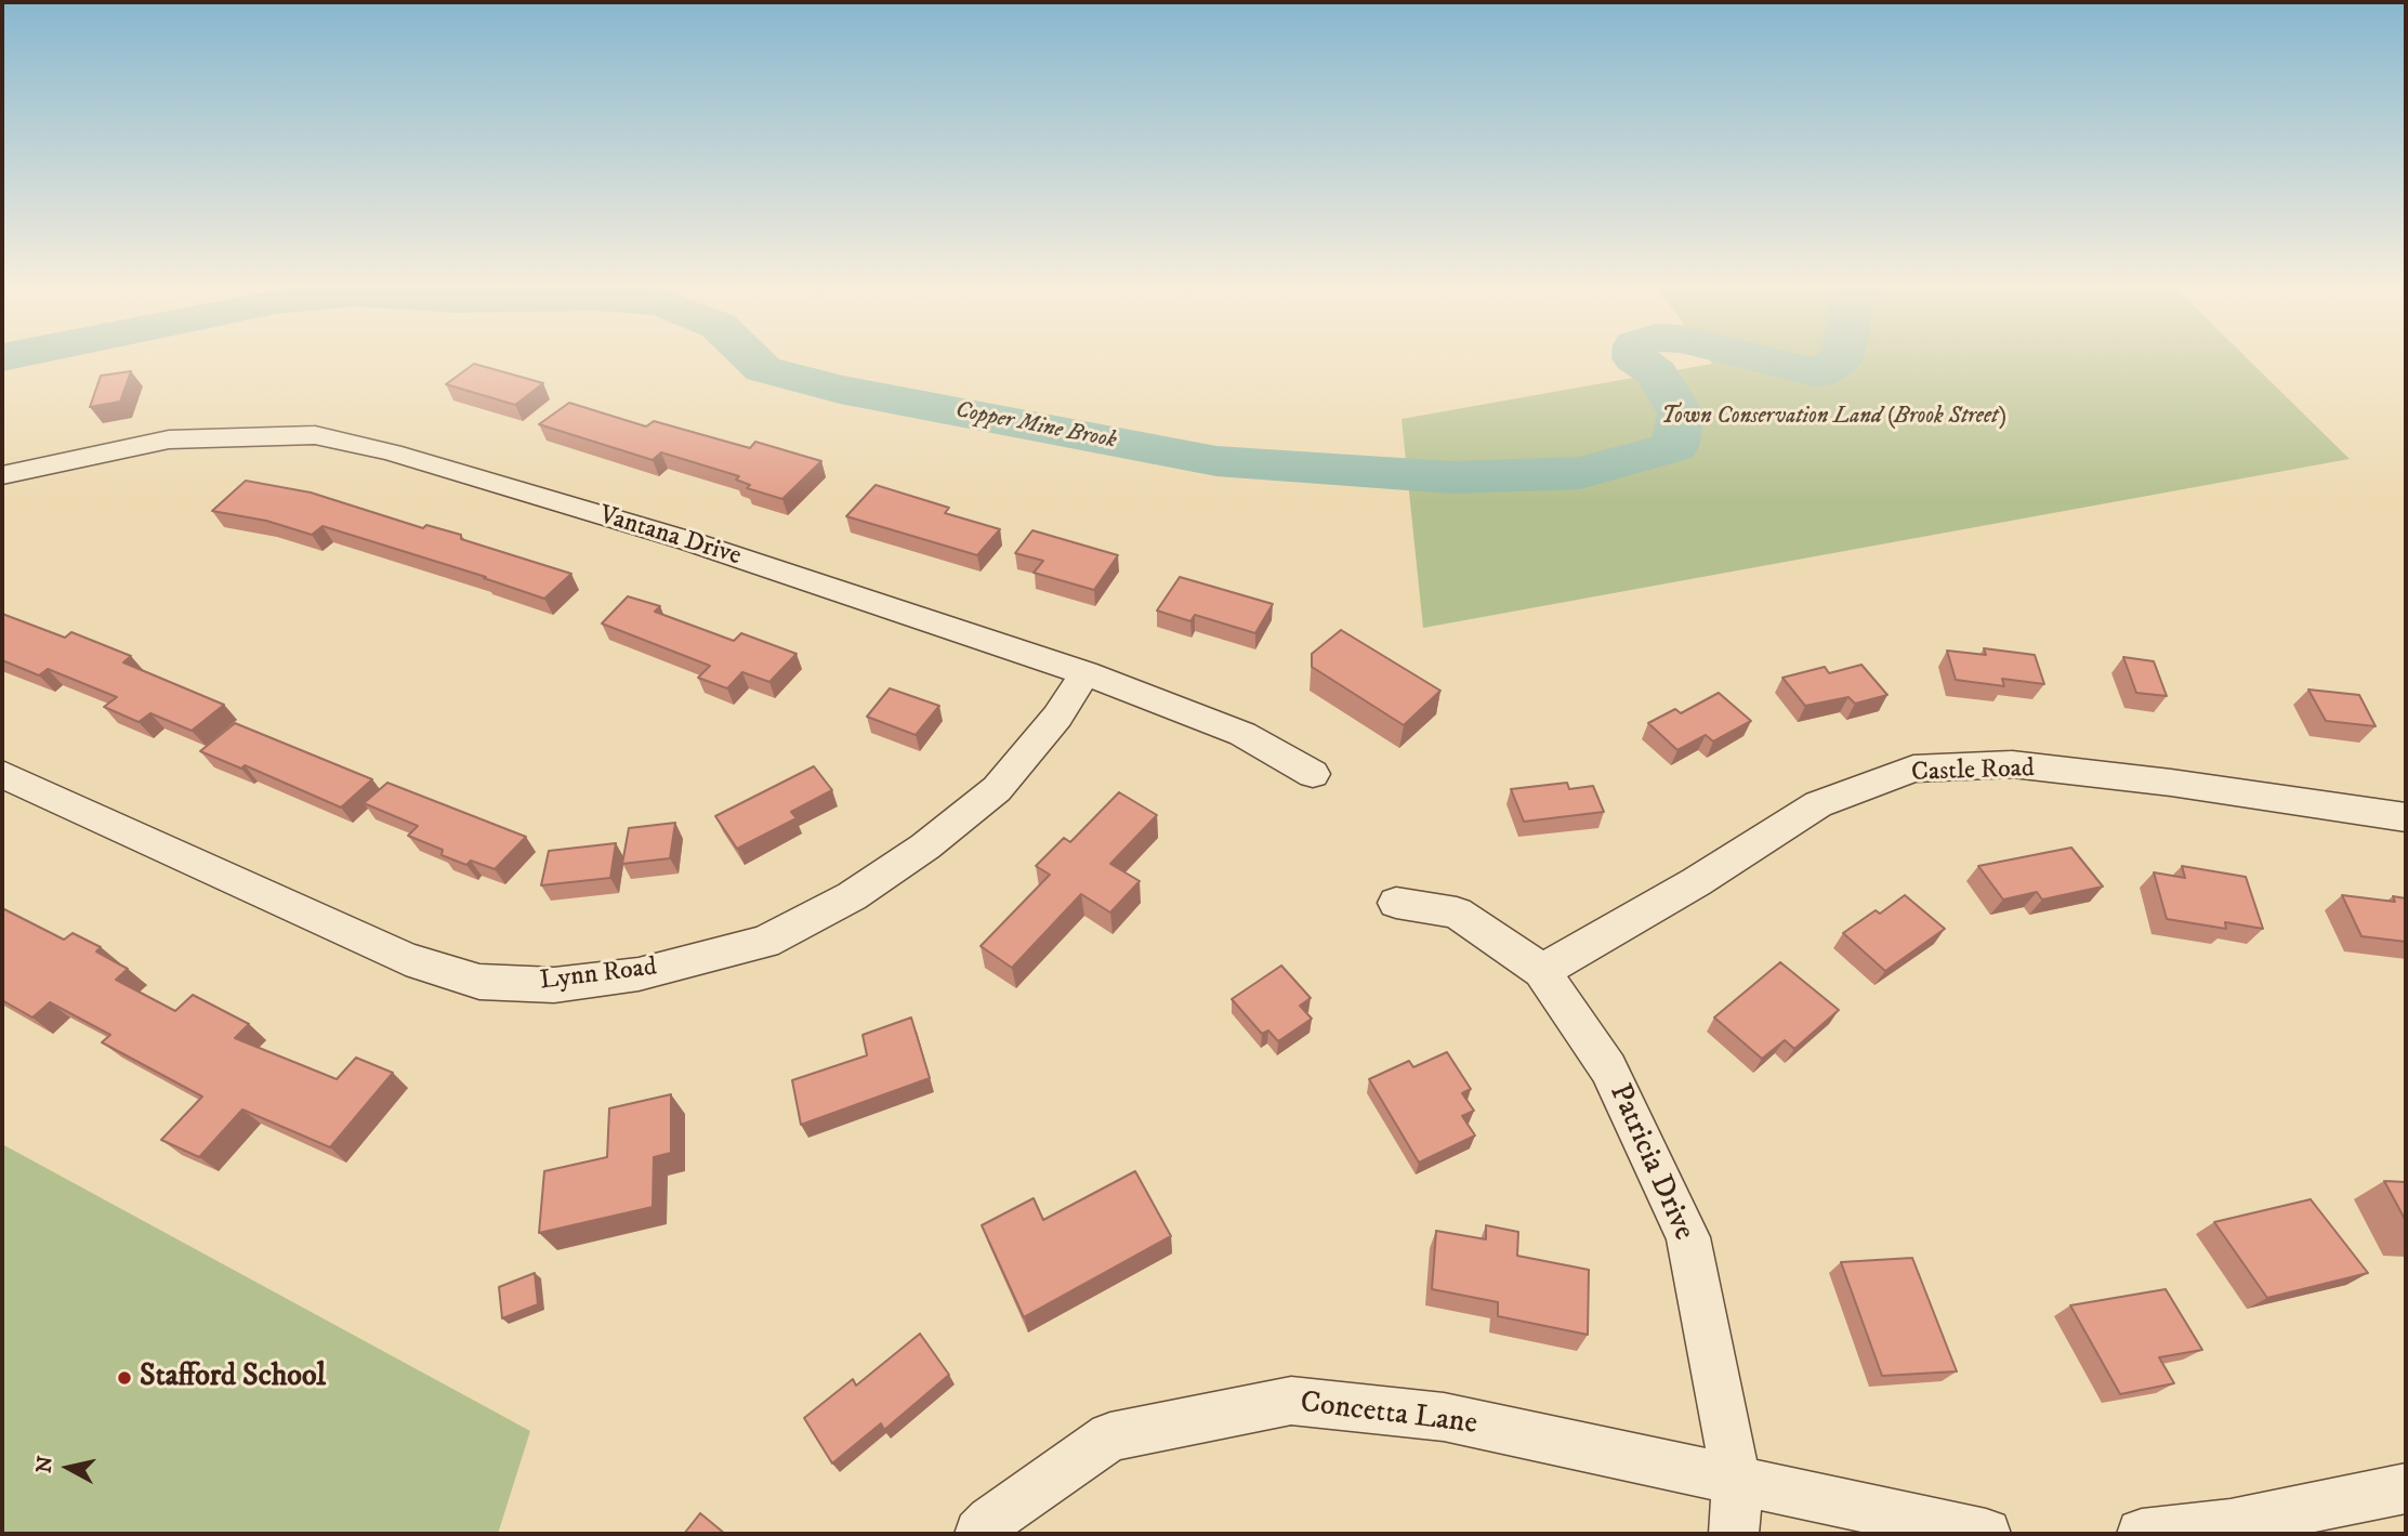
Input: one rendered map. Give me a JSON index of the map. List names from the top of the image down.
{
  "streets": {
    "street": [
      "Vantana Drive",
      "Castle Road",
      "Lynn Road",
      "Patricia Drive",
      "Concetta Lane"
    ]
  },
  "crossings": [
    ["Vantana Drive", "Lynn Road"],
    ["Castle Road", "Patricia Drive"],
    ["Patricia Drive", "Concetta Lane"]
  ],
  "water": ["Copper Mine Brook"],
  "parks": ["Town Conservation Land (Brook Street)"],
  "places": ["Stafford School"],
  "north": "left"
}
